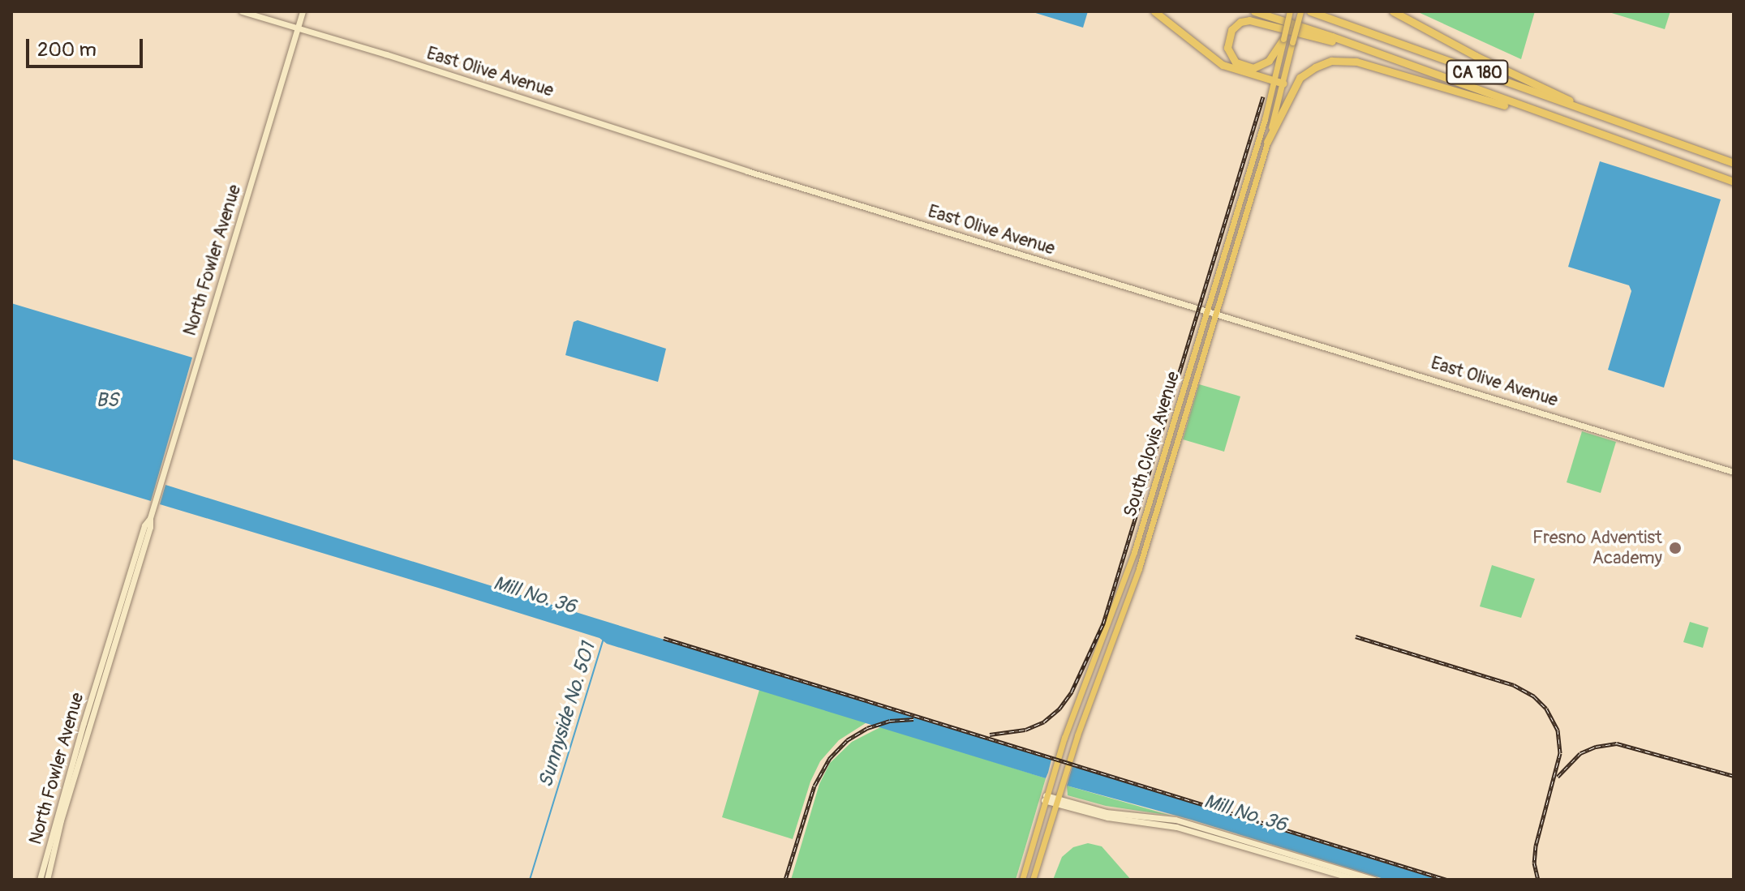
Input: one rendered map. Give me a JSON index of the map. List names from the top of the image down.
{
  "streets": {
    "highway": ["CA 180"],
    "main road": ["East Olive Avenue", "North Fowler Avenue", "South Clovis Avenue"]
  },
  "crossings": [
    ["East Olive Avenue", "North Fowler Avenue"],
    ["East Olive Avenue", "South Clovis Avenue"]
  ],
  "water": ["BS", "Mill No. 36", "Sunnyside No. 501"],
  "places": ["Fresno Adventist Academy"],
  "scale_bar": "200 m"
}
